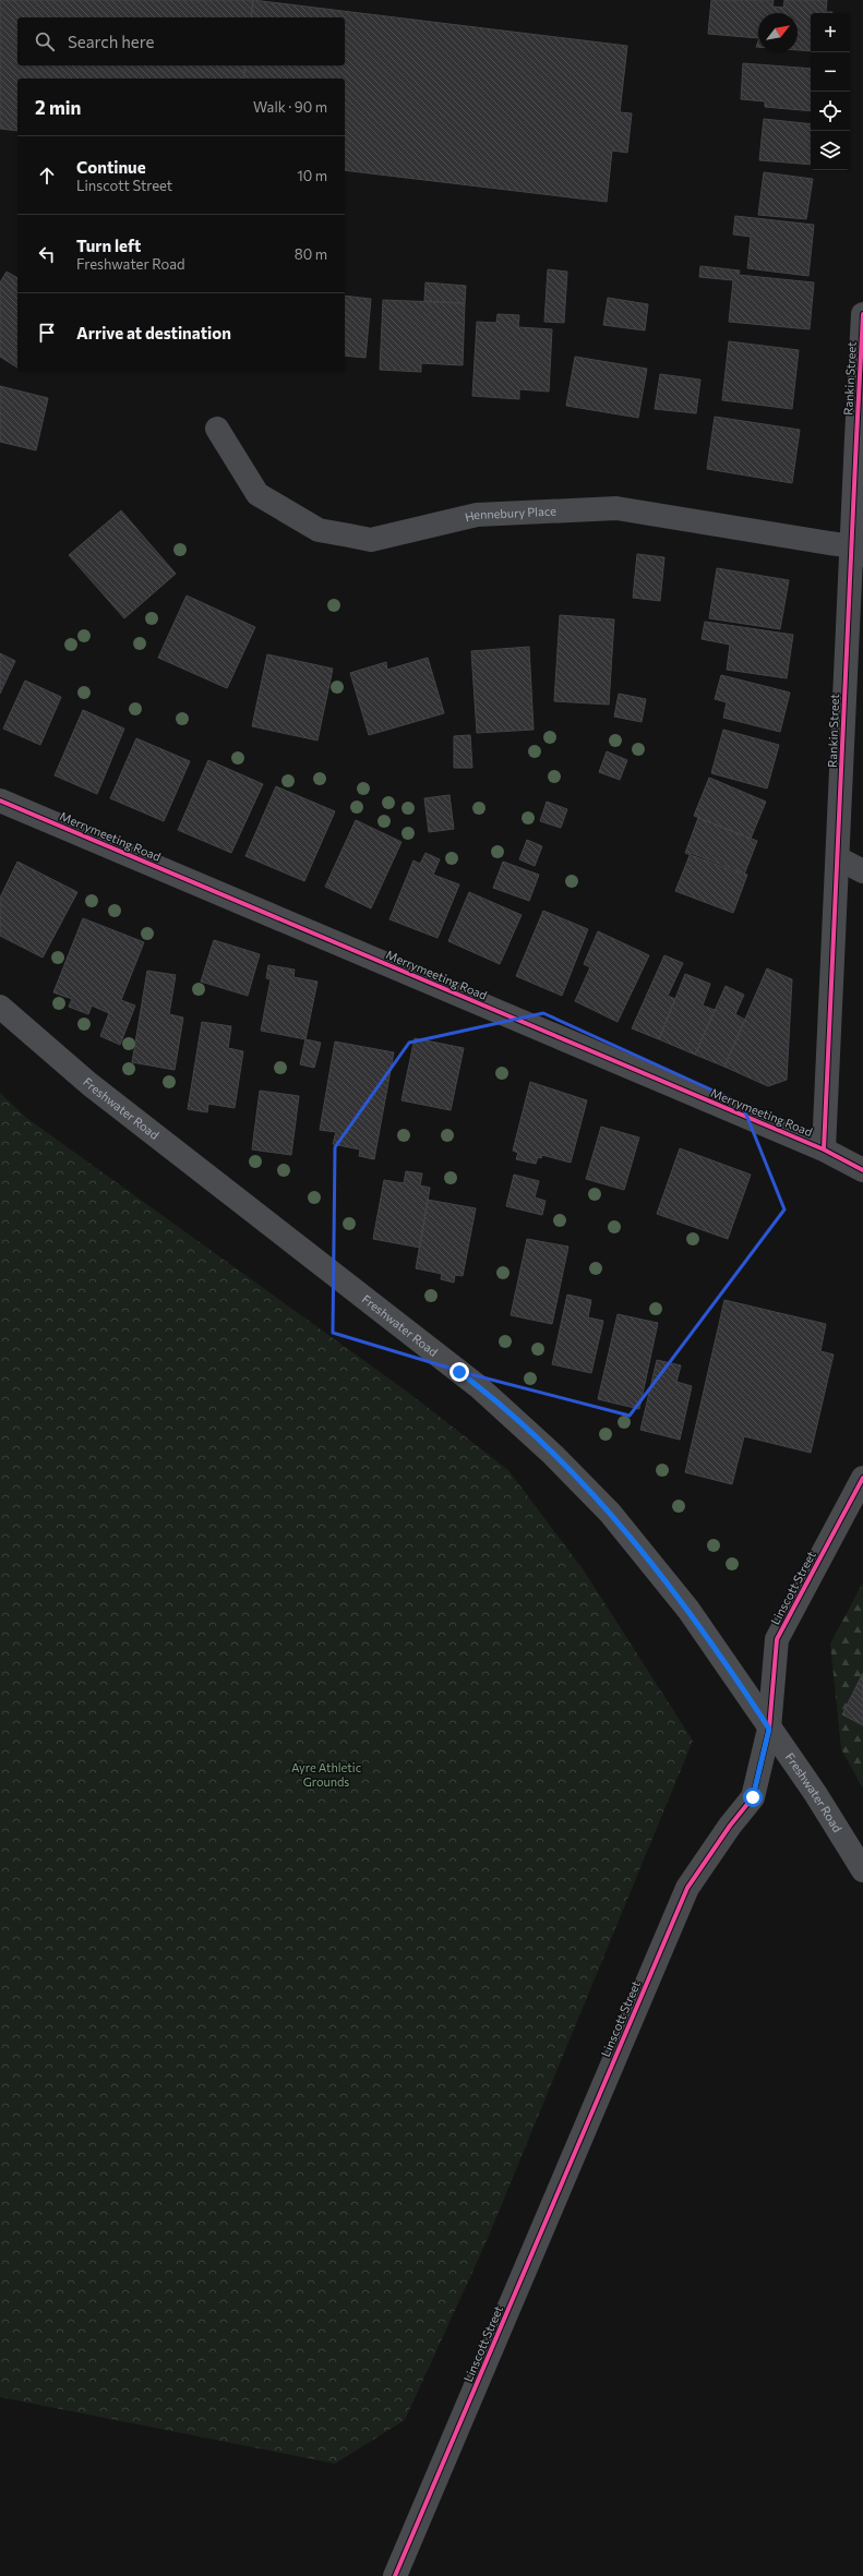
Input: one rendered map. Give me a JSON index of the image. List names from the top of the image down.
{
  "streets": {
    "main road": ["Freshwater Road"],
    "street": [
      "Rankin Street",
      "Hennebury Place",
      "Merrymeeting Road",
      "Linscott Street"
    ]
  },
  "crossings": [
    ["Rankin Street", "Hennebury Place"],
    ["Rankin Street", "Merrymeeting Road"],
    ["Freshwater Road", "Linscott Street"]
  ],
  "parks": ["Ayre Athletic Grounds"],
  "north": "top right",
  "page": {
    "map_buttons": ["+", "−"],
    "search": "Search here",
    "heading": ["2 min", "Walk · 90 m"],
    "list": [
      ["Continue", "Linscott Street", "10 m"],
      ["Turn left", "Freshwater Road", "80 m"],
      "Arrive at destination"
    ]
  }
}
